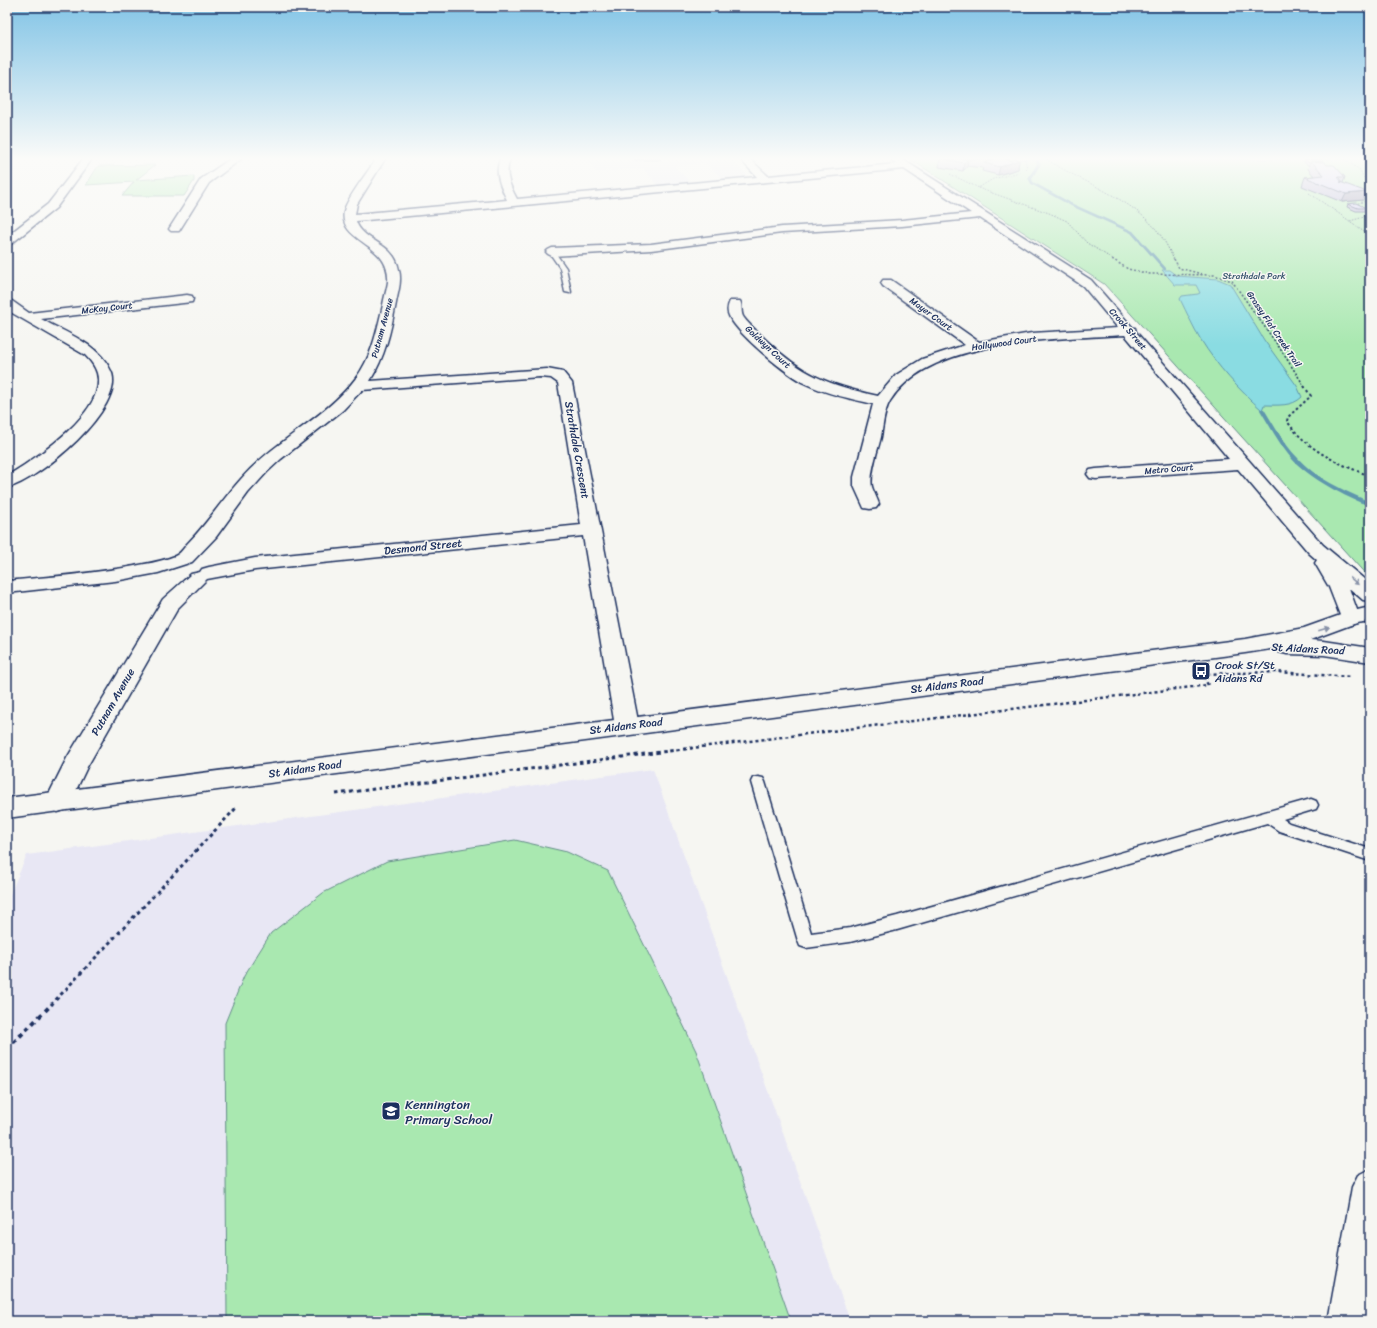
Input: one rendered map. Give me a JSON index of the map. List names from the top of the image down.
{
  "streets": {
    "street": [
      "McKay Court",
      "Mayer Court",
      "Putnam Avenue",
      "Crook Street",
      "Hollywood Court",
      "Goldwyn Court",
      "Strathdale Crescent",
      "Metro Court",
      "Desmond Street",
      "St Aidans Road"
    ],
    "path": ["Grassy Flat Creek Trail"]
  },
  "crossings": [
    ["Mayer Court", "Hollywood Court"],
    ["Putnam Avenue", "Strathdale Crescent"],
    ["Putnam Avenue", "Desmond Street"],
    ["Putnam Avenue", "St Aidans Road"],
    ["Crook Street", "Hollywood Court"],
    ["Crook Street", "Metro Court"],
    ["Crook Street", "St Aidans Road"],
    ["Hollywood Court", "Goldwyn Court"],
    ["Strathdale Crescent", "Desmond Street"],
    ["Strathdale Crescent", "St Aidans Road"]
  ],
  "parks": ["Strathdale Park"],
  "places": {
    "bus stop": ["Crook St/St Aidans Rd"],
    "school or university": ["Kennington Primary School"]
  }
}
